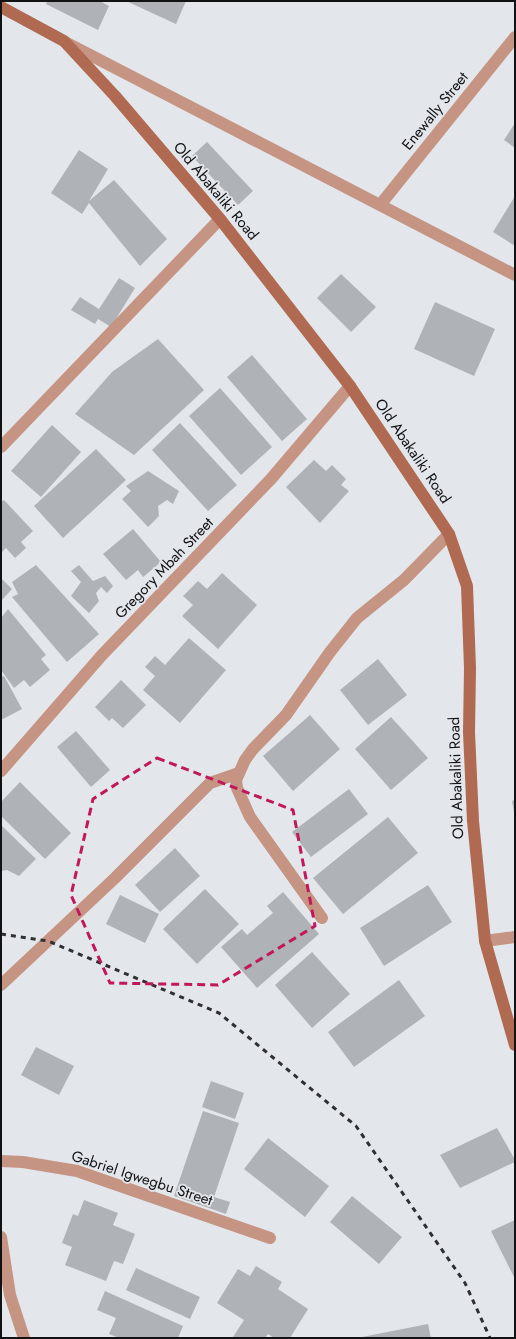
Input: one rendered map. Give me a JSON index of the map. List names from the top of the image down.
{
  "streets": {
    "main road": ["Old Abakaliki Road"],
    "street": ["Enewally Street", "Gregory Mbah Street", "Gabriel Igwegbu Street"]
  },
  "crossings": [
    ["Old Abakaliki Road", "Gregory Mbah Street"]
  ]
}
